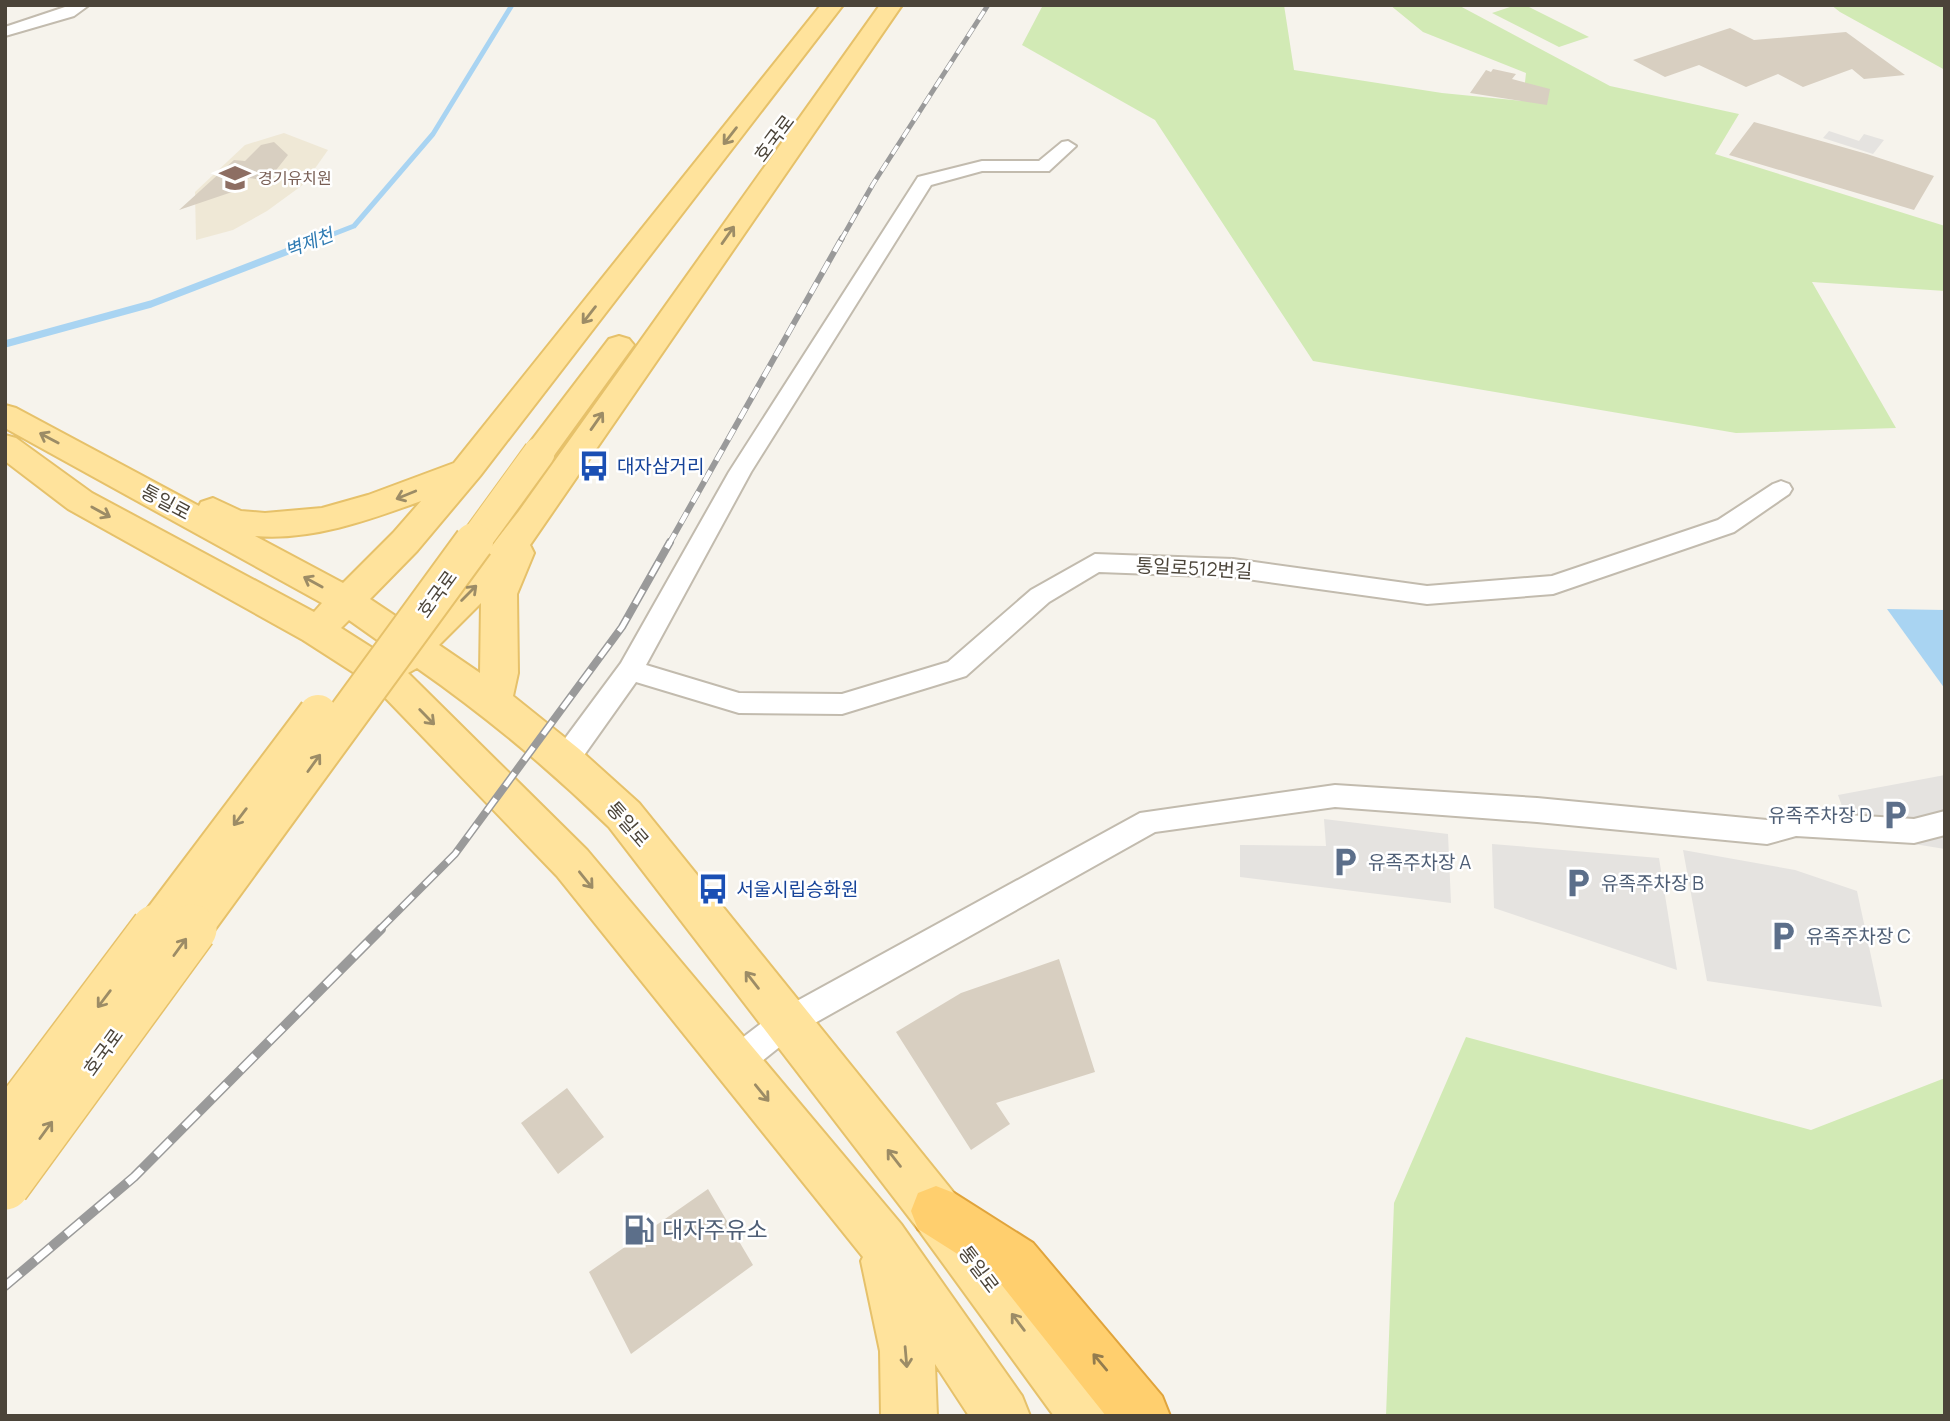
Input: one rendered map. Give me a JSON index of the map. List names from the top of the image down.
{
  "streets": {
    "main road": ["호국로", "통일로"],
    "street": ["통일로512번길"]
  },
  "water": ["벽제천"],
  "places": {
    "school or university": ["경기유치원"],
    "bus stop": ["대자삼거리", "서울시립승화원"],
    "parking": [
      "유족주차장 D",
      "유족주차장 A",
      "유족주차장 B",
      "유족주차장 C"
    ],
    "fuel station": ["대자주유소"]
  }
}
